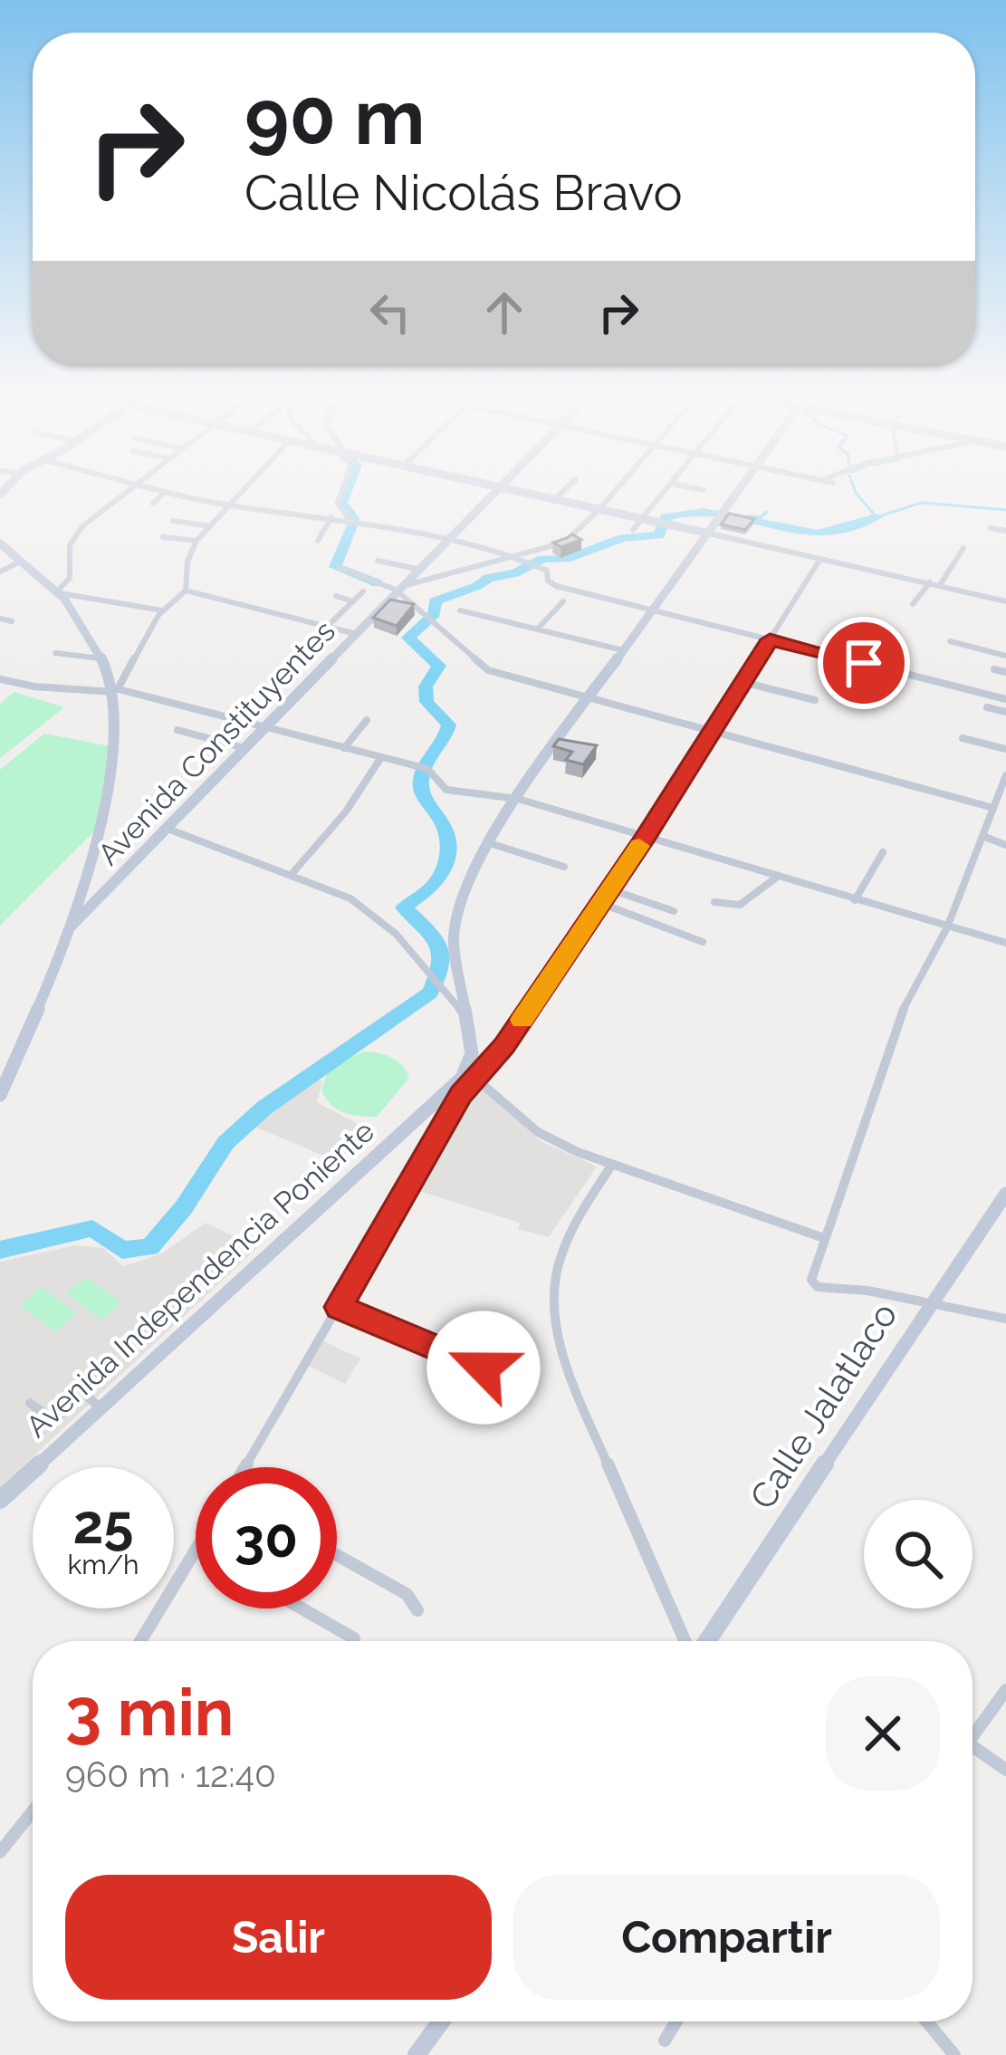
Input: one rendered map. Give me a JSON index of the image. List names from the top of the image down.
{
  "streets": {
    "main road": ["Avenida Constituyentes", "Avenida Independencia Poniente", "Calle Jalatlaco"]
  },
  "page": {
    "turn": ["90 m", "Calle Nicolás Bravo"],
    "speed": "25 km/h",
    "limit": "30",
    "heading": ["3 min", "960 m · 12:40"],
    "buttons": ["Salir", "Compartir"]
  }
}
